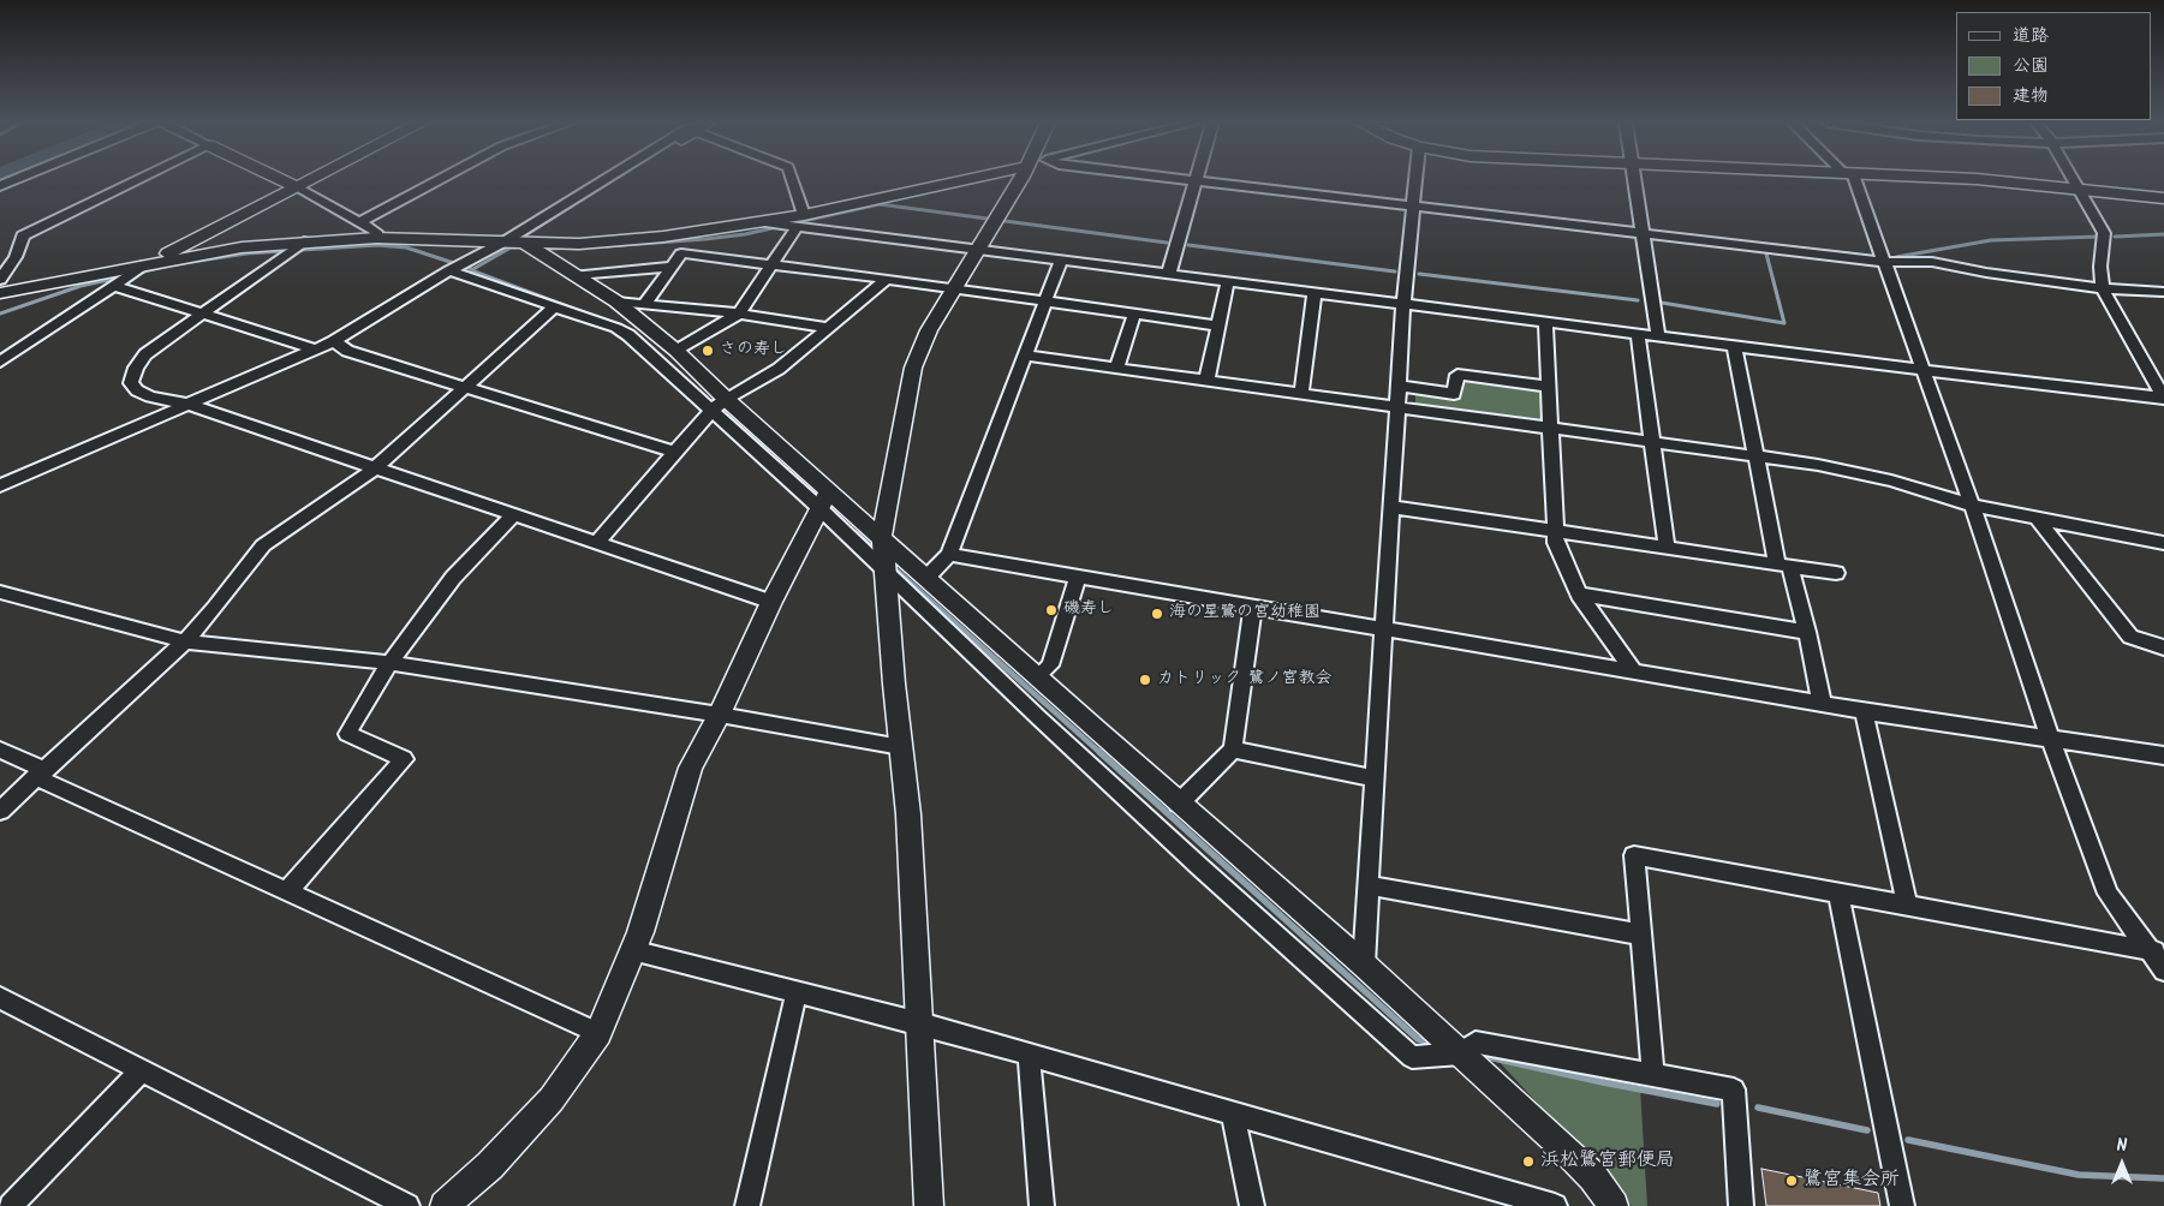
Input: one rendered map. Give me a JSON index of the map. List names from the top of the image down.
{
  "places": [
    "さの寿し",
    "磯寿し",
    "海の星鷺の宮幼稚園",
    "カトリック 鷺ノ宮教会",
    "浜松鷺宮郵便局",
    "鷺宮集会所"
  ],
  "legend": ["道路", "公園", "建物"],
  "north": "top"
}
